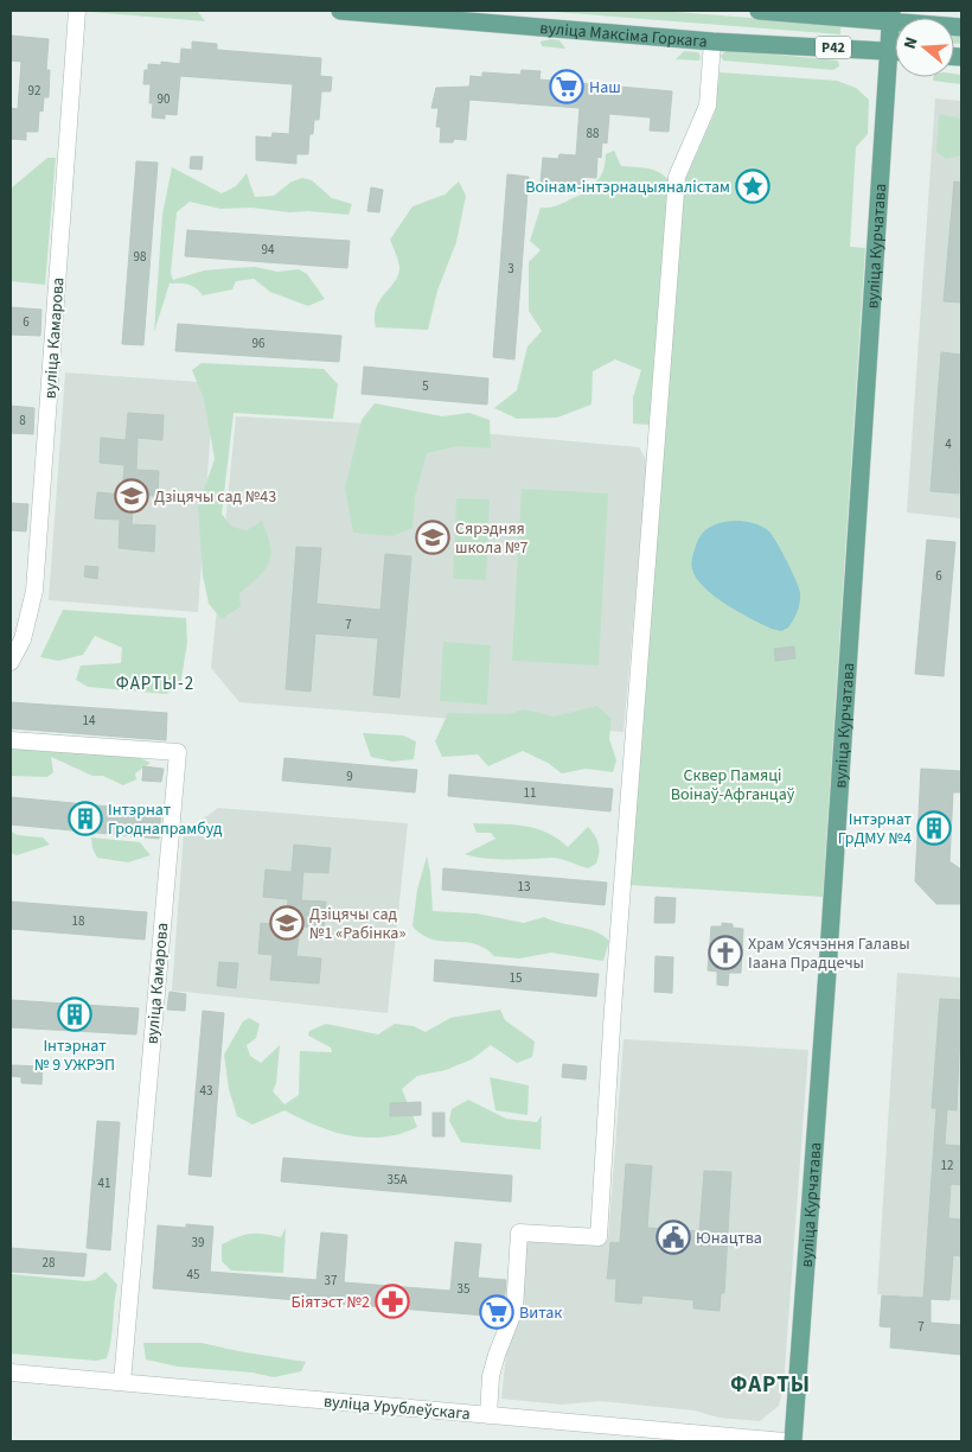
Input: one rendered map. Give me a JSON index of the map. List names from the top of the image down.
{
  "streets": {
    "main road": ["вуліца Максіма Горкага", "Р42", "вуліца Курчатава"],
    "street": ["вуліца Камарова", "вуліца Урублеўскага"]
  },
  "crossings": [
    ["Р42", "вуліца Курчатава"],
    ["вуліца Камарова", "вуліца Урублеўскага"]
  ],
  "districts": ["ФАРТЫ-2", "ФАРТЫ"],
  "parks": ["Сквер Памяці Воінаў-Афганцаў"],
  "places": {
    "supermarket": ["Наш", "Витак"],
    "place": ["Воінам-інтэрнацыяналістам"],
    "school or university": ["Дзіцячы сад №43", "Сярэдняя школа №7", "Дзіцячы сад №1 «Рабінка»"],
    "building": ["Інтэрнат Гроднапрамбуд", "Інтэрнат ГрДМУ №4", "Інтэрнат № 9 УЖРЭП"],
    "church": ["Храм Усячэння Галавы Іаана Прадцечы"],
    "public building": ["Юнацтва"],
    "pharmacy": ["Біятэст №2"]
  },
  "house_numbers": [
    "92",
    "90",
    "88",
    "94",
    "98",
    "3",
    "6",
    "96",
    "5",
    "8",
    "4",
    "6",
    "7",
    "14",
    "9",
    "11",
    "13",
    "18",
    "15",
    "43",
    "12",
    "35А",
    "41",
    "39",
    "28",
    "45",
    "37",
    "35",
    "7"
  ],
  "north": "left"
}
